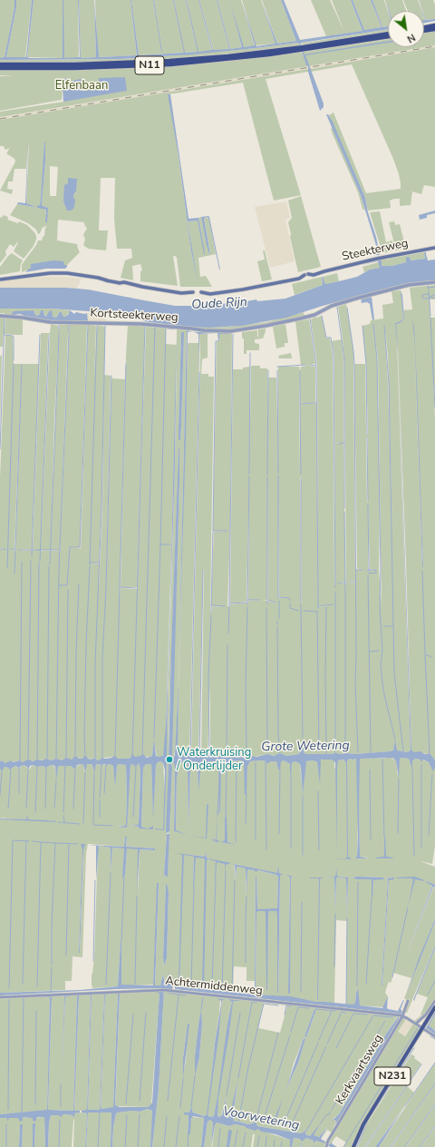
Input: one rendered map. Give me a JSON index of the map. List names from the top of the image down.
{
  "streets": {
    "highway": ["N11"],
    "main road": ["Steekterweg", "N231"],
    "street": ["Kortsteekterweg", "Achtermiddenweg", "Kerkvaartsweg"]
  },
  "crossings": [
    ["Achtermiddenweg", "Kerkvaartsweg"],
    ["Achtermiddenweg", "N231"]
  ],
  "water": ["Oude Rijn", "Grote Wetering", "Voorwetering"],
  "parks": ["Elfenbaan"],
  "places": ["Waterkruising / Onderlijder"],
  "north": "bottom right"
}
